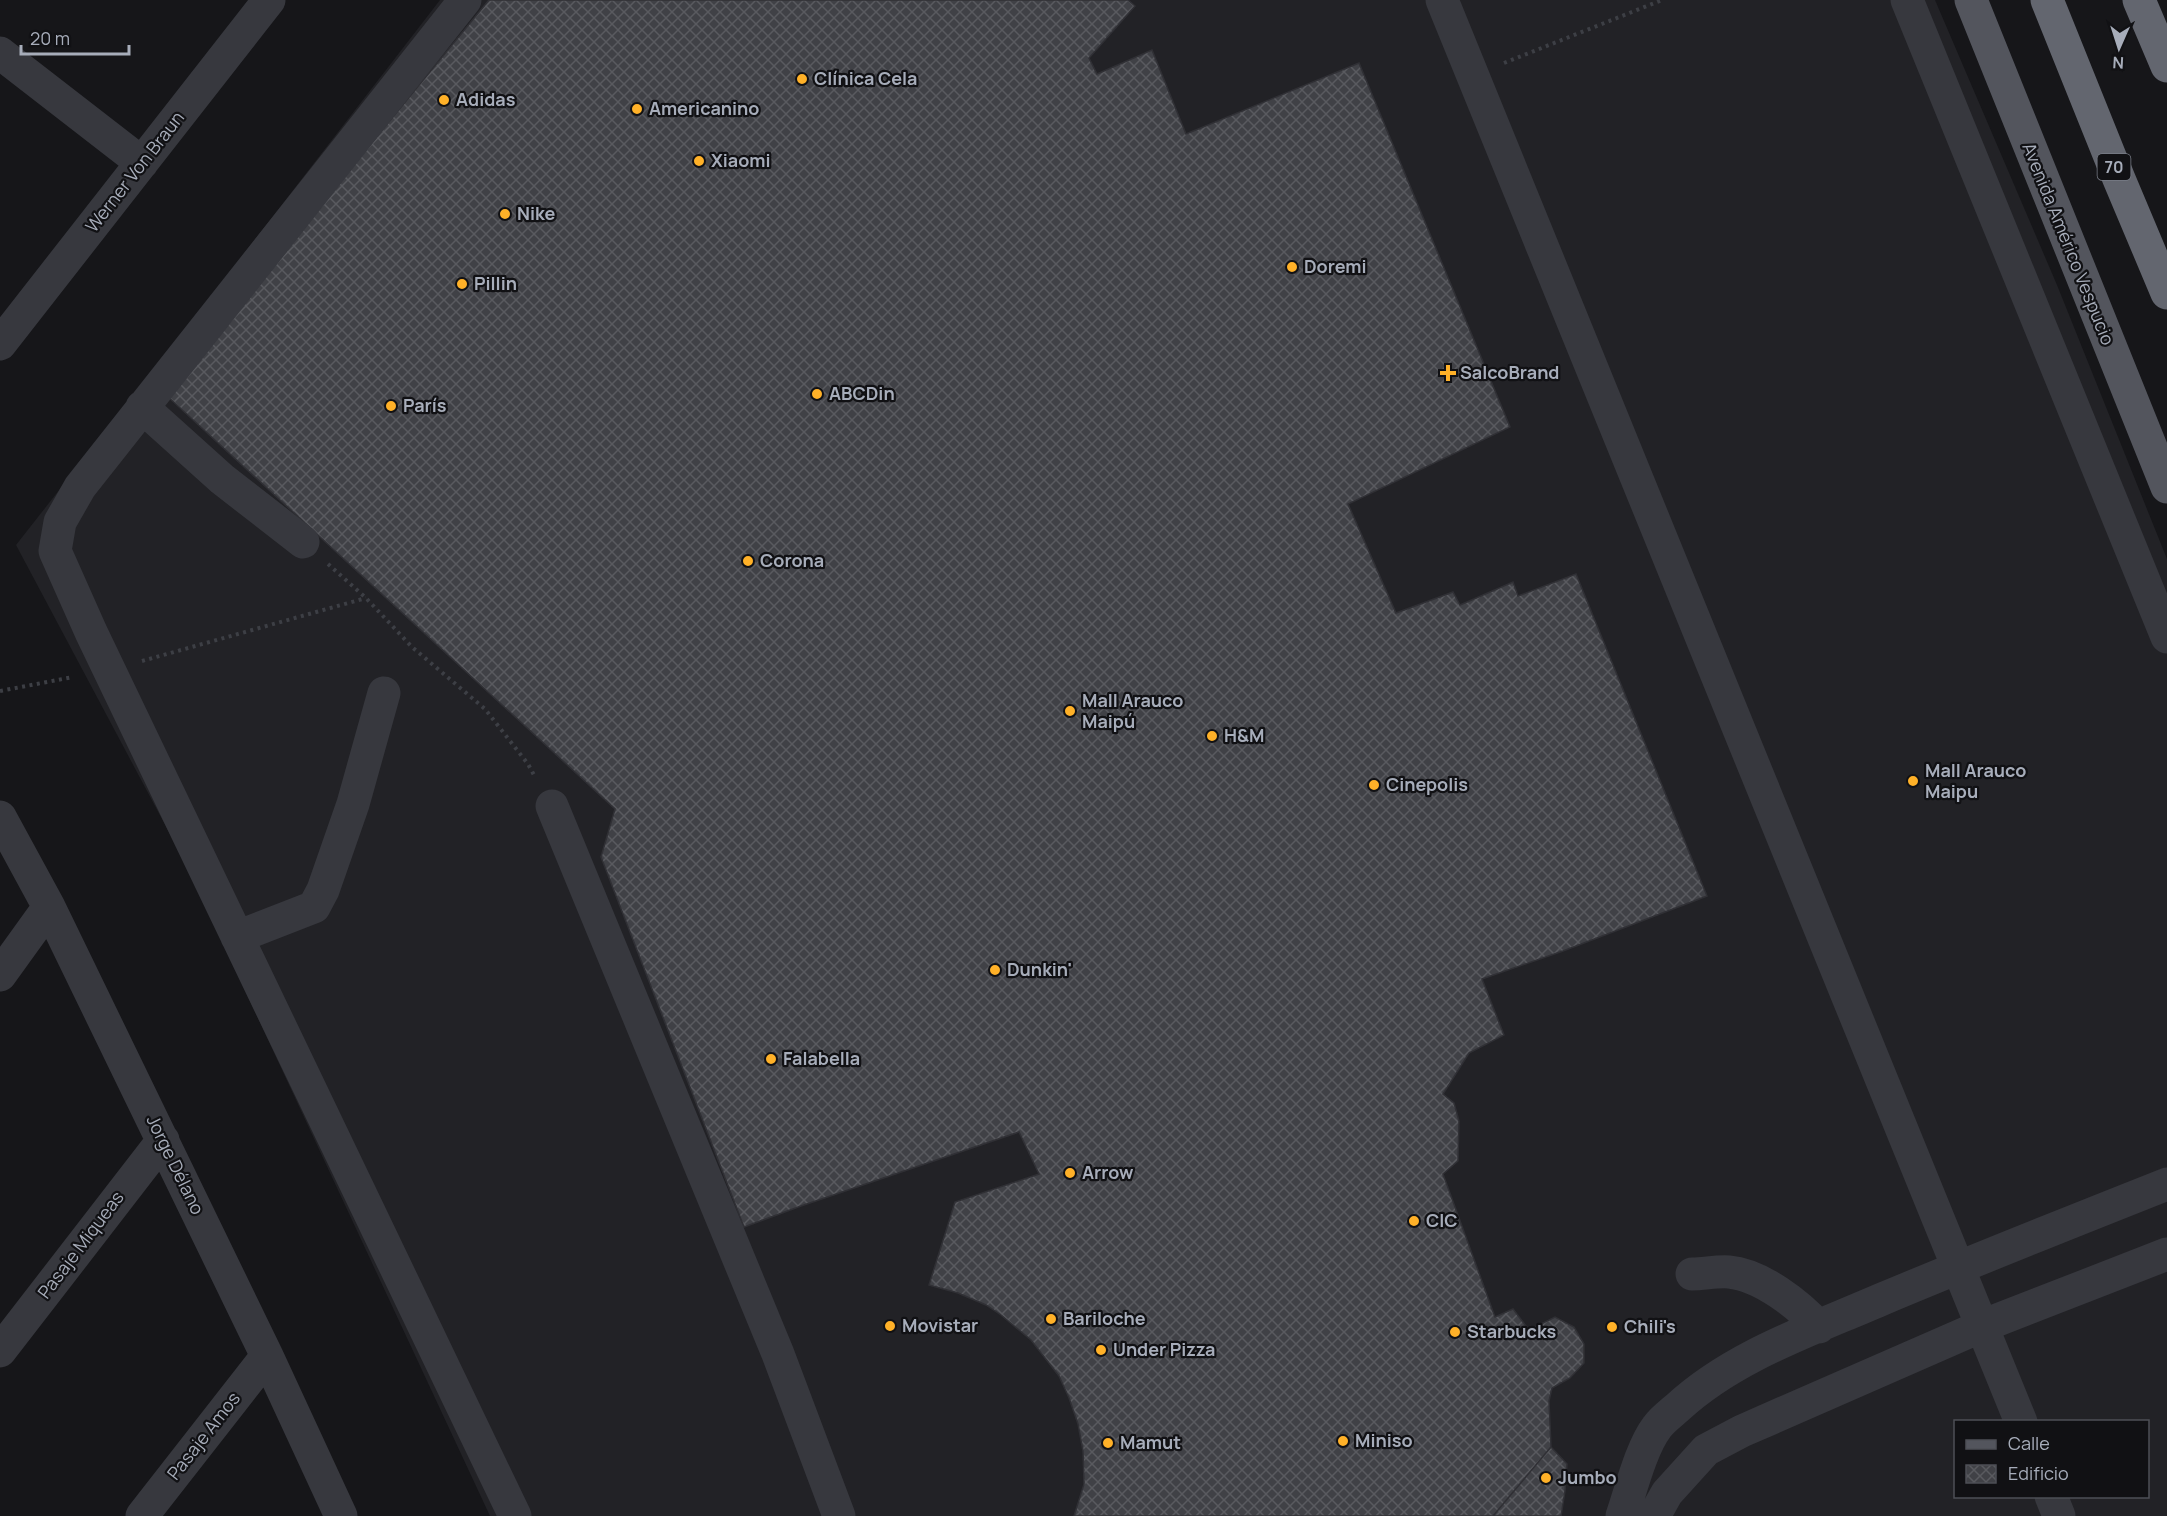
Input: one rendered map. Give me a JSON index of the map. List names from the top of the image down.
{
  "streets": {
    "highway": ["70"],
    "main road": ["Avenida Américo Vespucio"],
    "street": [
      "Werner Von Braun",
      "Jorge Délano",
      "Pasaje Miqueas",
      "Pasaje Amos"
    ]
  },
  "crossings": [
    ["Jorge Délano", "Pasaje Miqueas"],
    ["Jorge Délano", "Pasaje Amos"]
  ],
  "places": {
    "other": [
      "Clínica Cela",
      "Adidas",
      "Americanino",
      "Xiaomi",
      "Nike",
      "Doremi",
      "Pillin",
      "ABCDin",
      "París",
      "Corona",
      "Mall Arauco Maipú",
      "H&M",
      "Mall Arauco Maipu",
      "Cinepolis",
      "Dunkin'",
      "Falabella",
      "Arrow",
      "CIC",
      "Bariloche",
      "Movistar",
      "Chili's",
      "Starbucks",
      "Under Pizza",
      "Miniso",
      "Mamut",
      "Jumbo"
    ],
    "health": ["SalcoBrand"]
  },
  "legend": ["Calle", "Edificio"],
  "scale_bar": "20 m",
  "north": "bottom"
}
